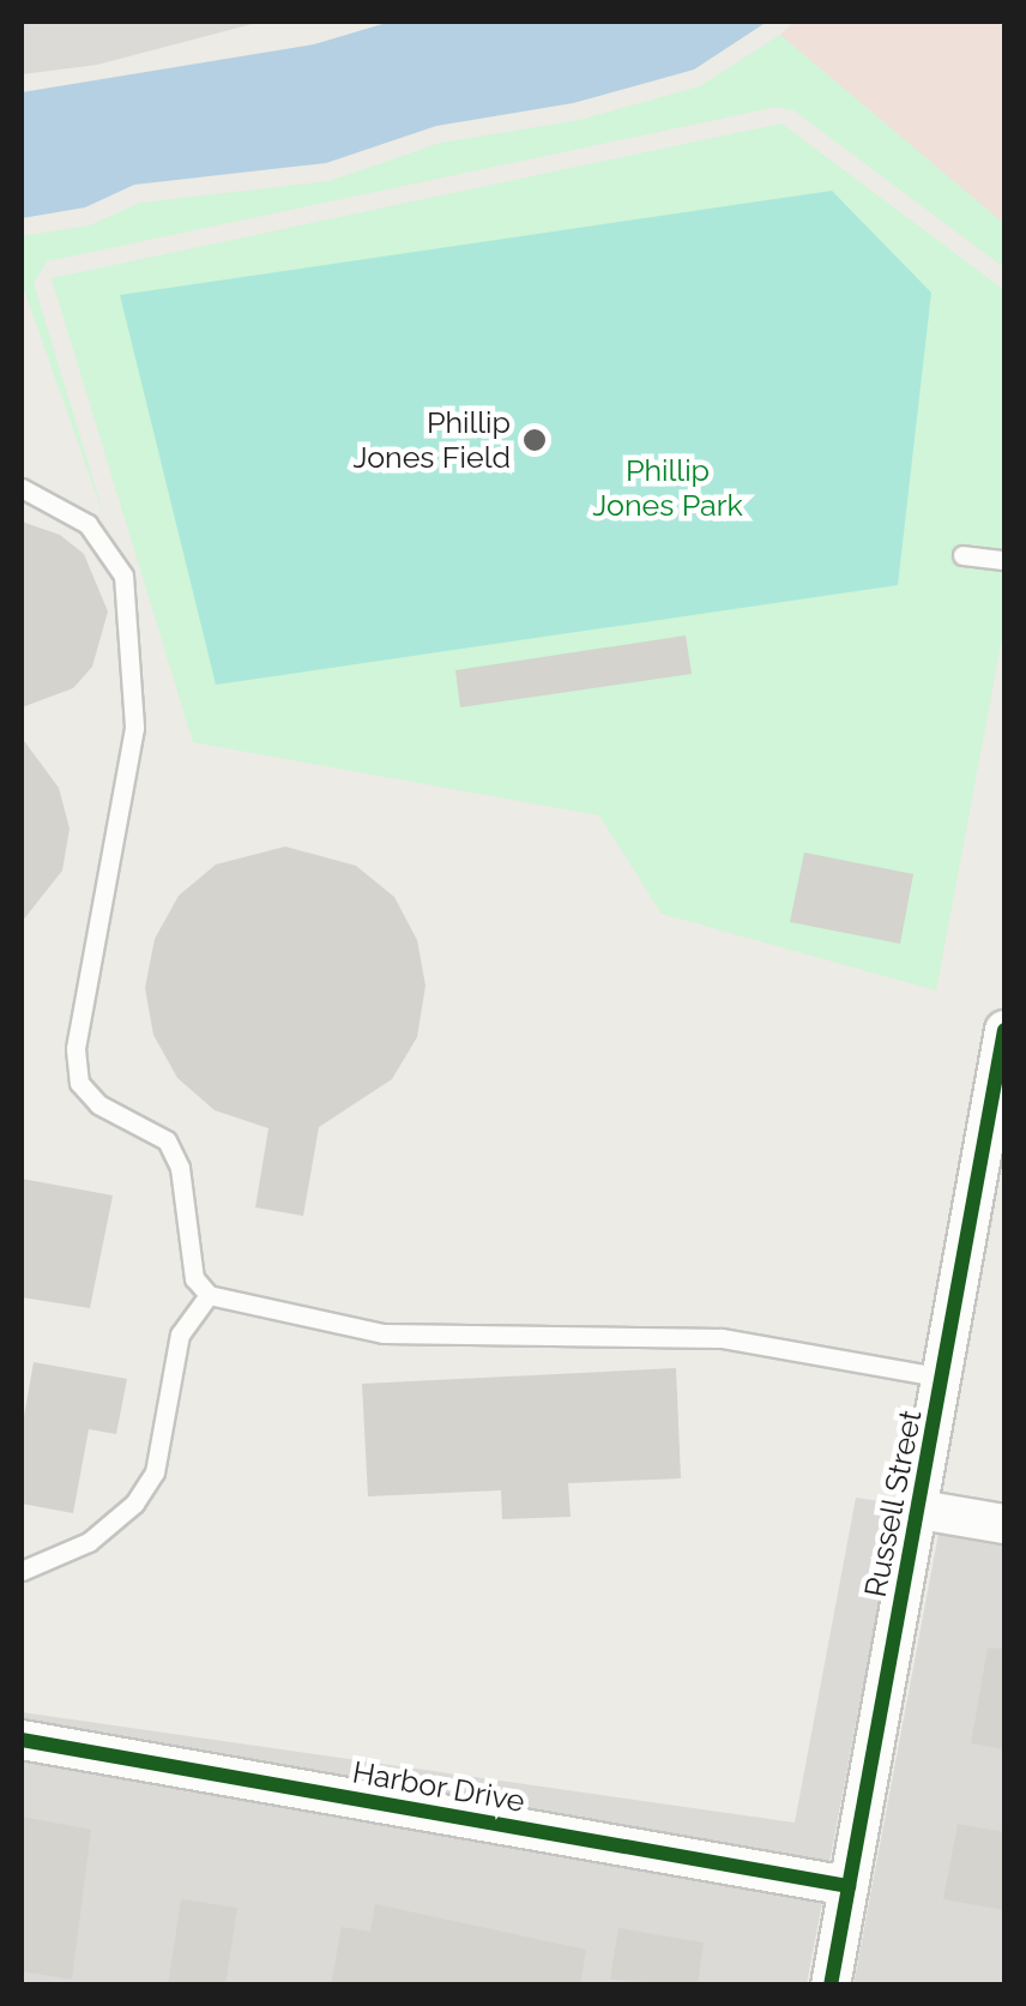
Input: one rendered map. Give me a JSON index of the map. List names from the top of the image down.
{
  "streets": {
    "street": ["Russell Street", "Harbor Drive"]
  },
  "crossings": [
    ["Russell Street", "Harbor Drive"]
  ],
  "parks": ["Phillip Jones Park"],
  "places": ["Phillip Jones Field"]
}
